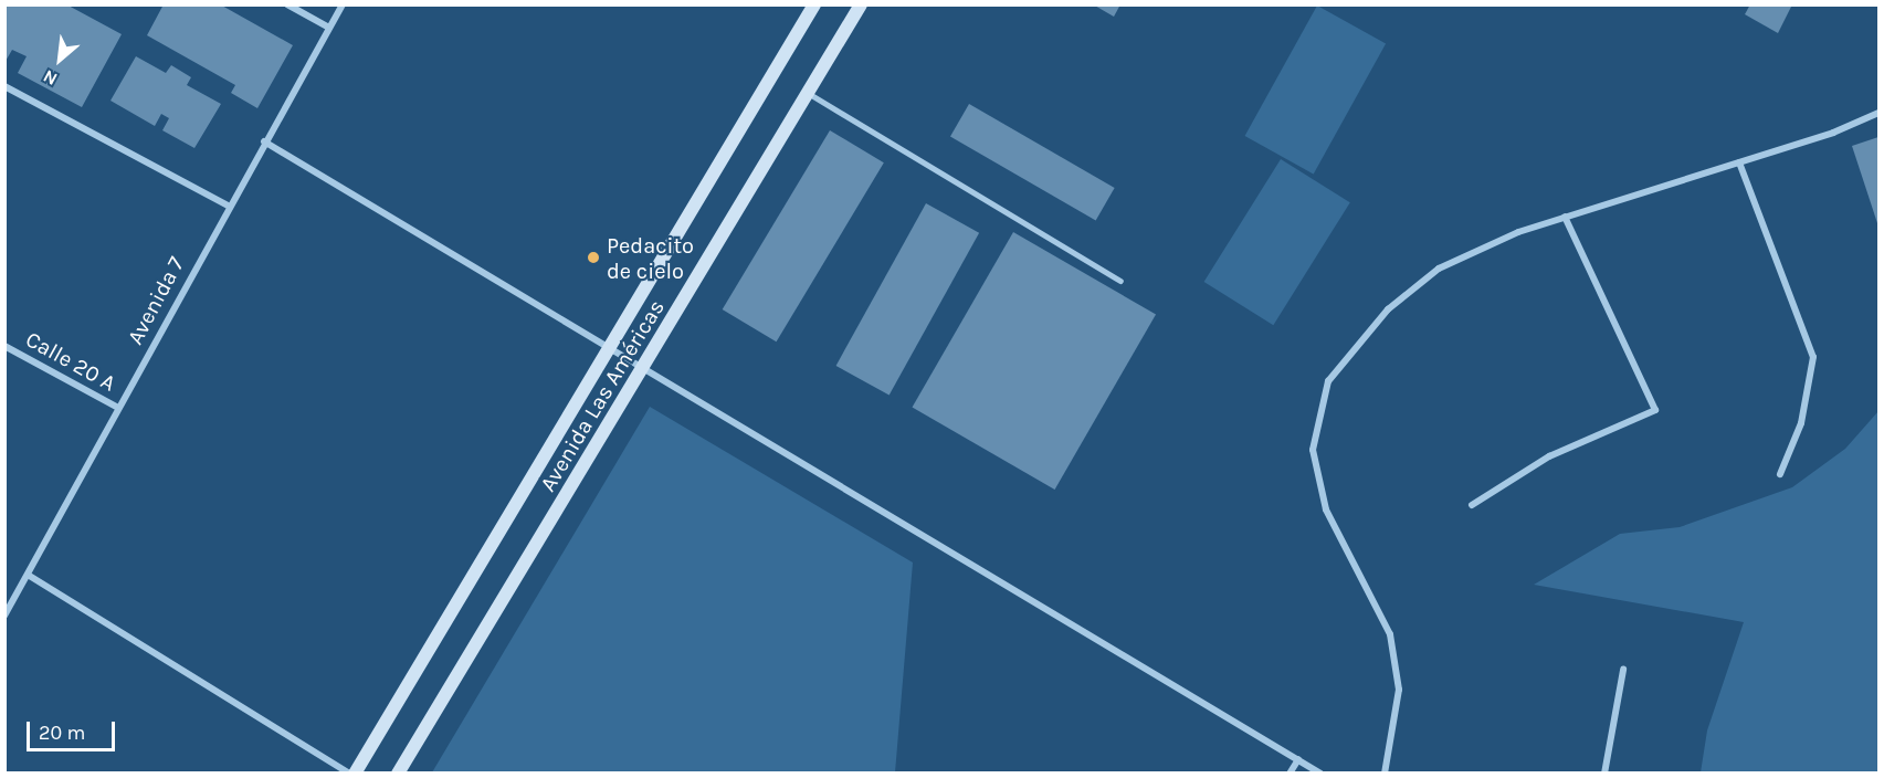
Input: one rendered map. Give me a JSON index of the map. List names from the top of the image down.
{
  "streets": {
    "main road": ["Avenida Las Américas"],
    "street": ["Avenida 7", "Calle 20 A"]
  },
  "crossings": [
    ["Avenida 7", "Calle 20 A"]
  ],
  "places": ["Pedacito de cielo"],
  "scale_bar": "20 m",
  "north": "bottom left"
}
